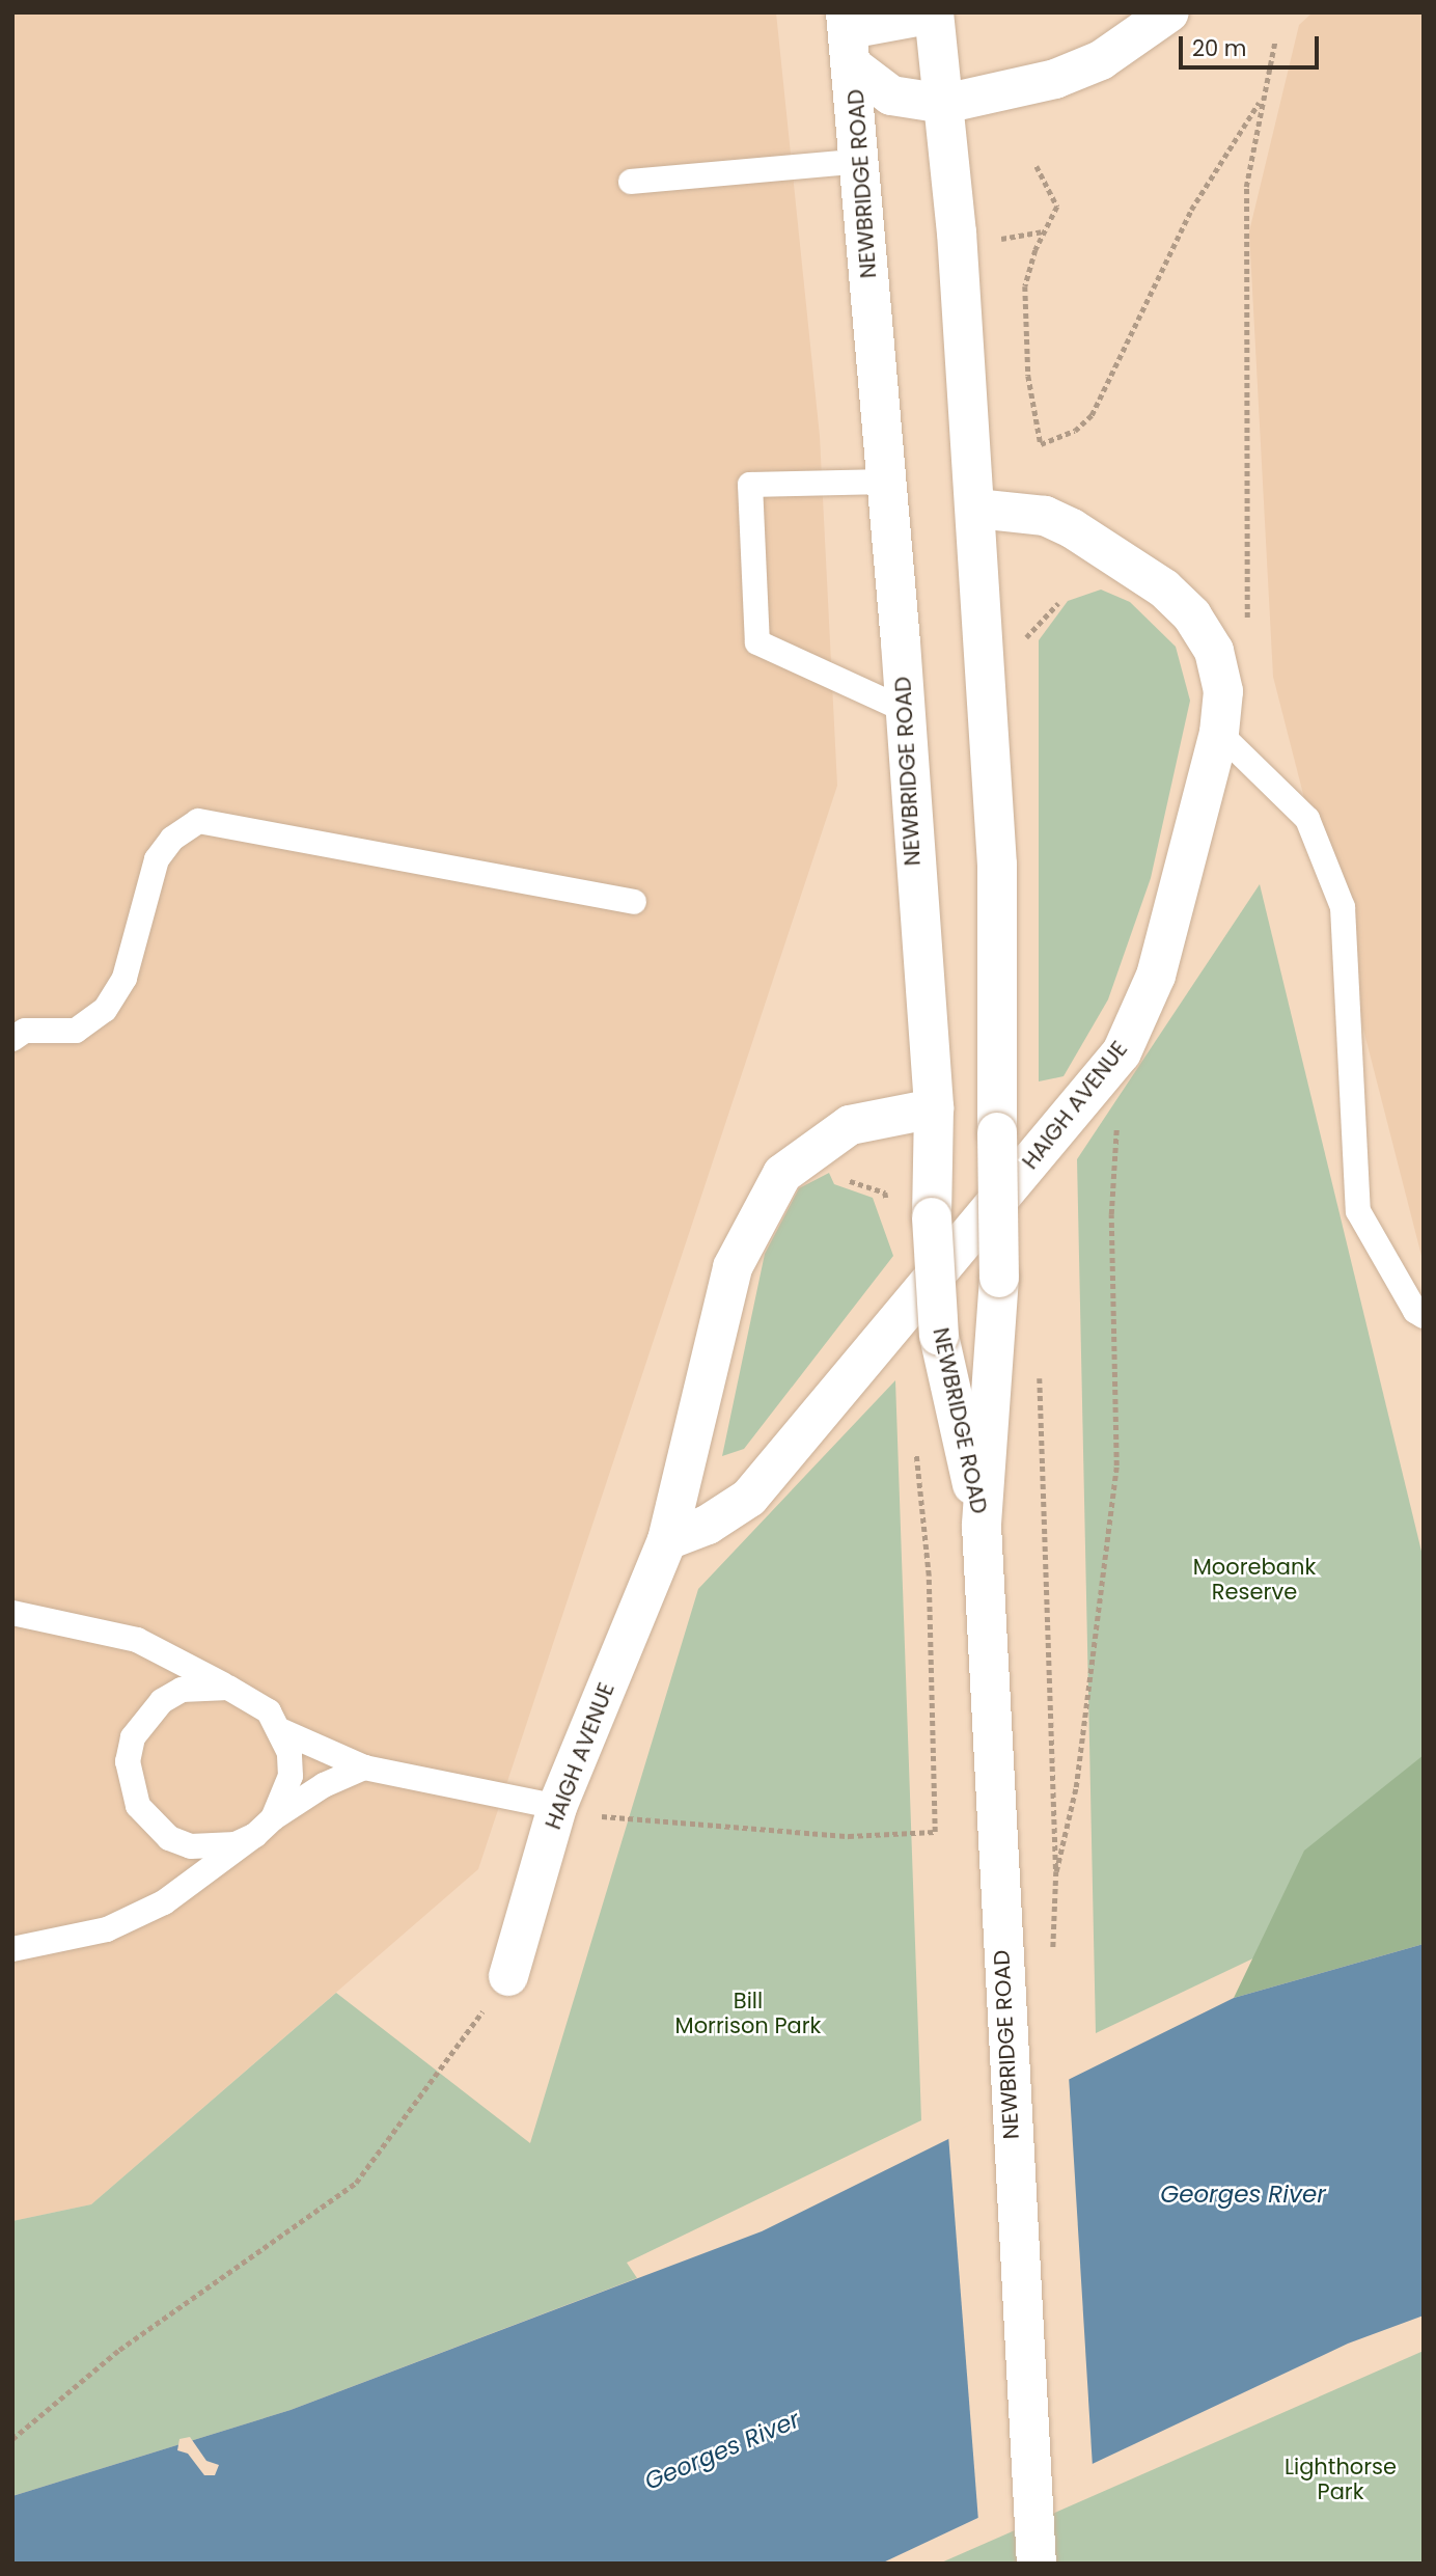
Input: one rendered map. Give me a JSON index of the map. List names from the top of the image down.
{
  "streets": {
    "main road": ["NEWBRIDGE ROAD", "HAIGH AVENUE"]
  },
  "crossings": [
    ["NEWBRIDGE ROAD", "HAIGH AVENUE"]
  ],
  "water": ["Georges River"],
  "parks": ["Moorebank Reserve", "Bill Morrison Park", "Lighthorse Park"],
  "scale_bar": "20 m"
}
